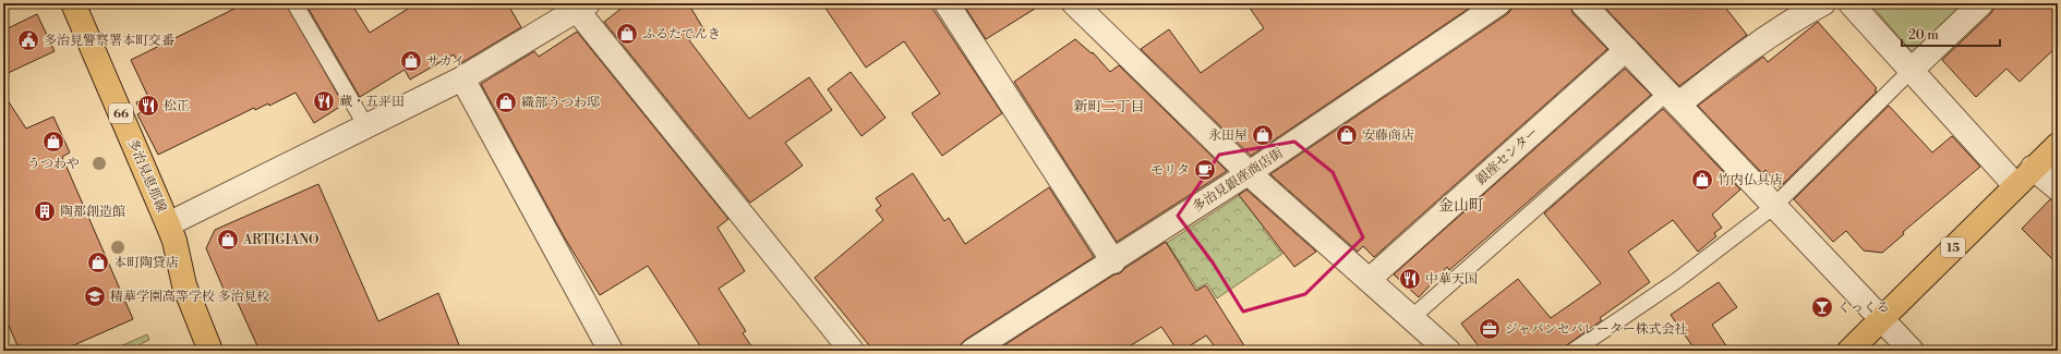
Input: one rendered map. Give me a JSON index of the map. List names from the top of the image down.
{
  "streets": {
    "main road": ["66", "多治見恵那線", "15"],
    "street": ["銀座センター", "多治見銀座商店街"]
  },
  "districts": ["新町二丁目", "金山町"],
  "places": {
    "shop": [
      "ふるたでんき",
      "サカイ",
      "織部うつわ邸",
      "永田屋",
      "安藤商店",
      "うつわや",
      "竹内仏具店",
      "ARTIGIANO",
      "本町陶貸店"
    ],
    "public building": ["多治見警察署本町交番"],
    "restaurant": ["蔵・五平田", "松正", "中華天国"],
    "cafe": ["モリタ"],
    "building": ["陶都創造館"],
    "school or university": ["精華学園高等学校 多治見校"],
    "bar": ["くっくる"],
    "office": ["ジャパンセパレーター株式会社"]
  },
  "scale_bar": "20 m"
}
